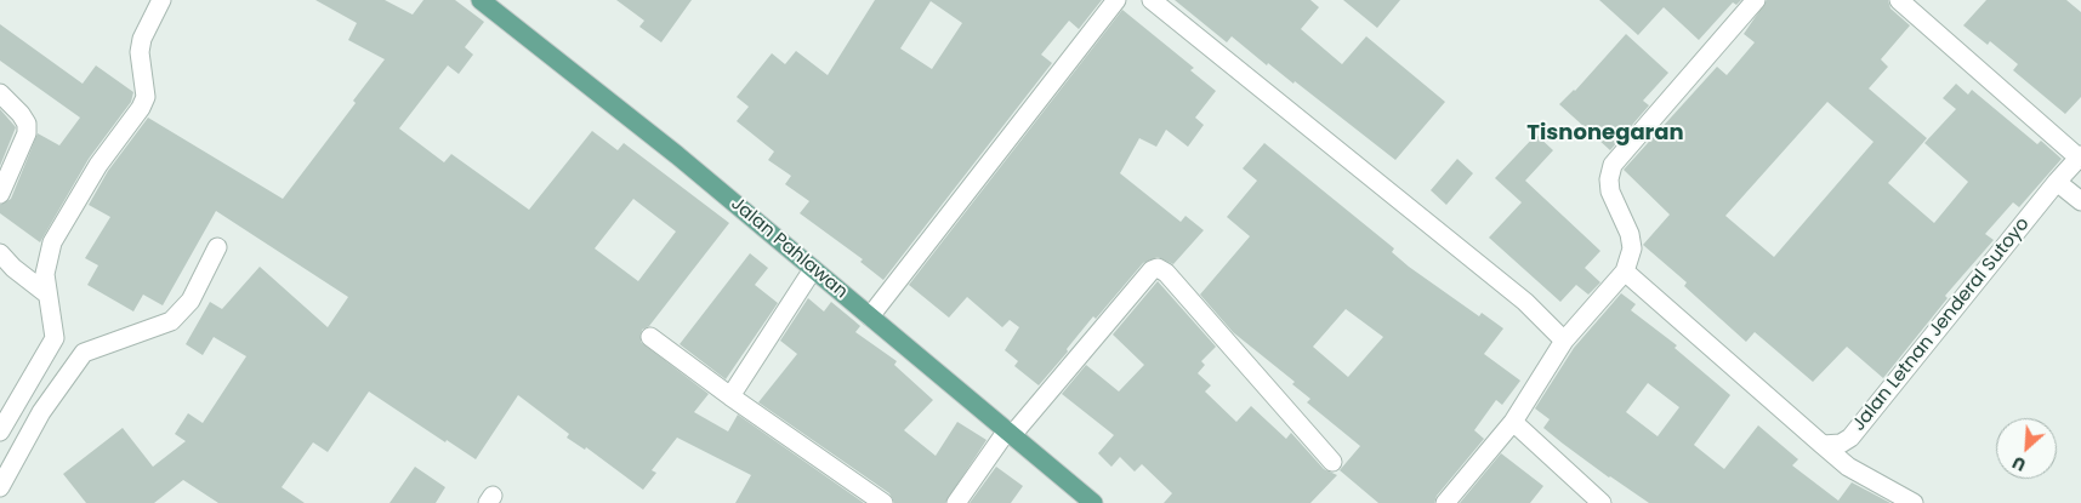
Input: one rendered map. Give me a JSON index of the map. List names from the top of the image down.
{
  "streets": {
    "main road": ["Jalan Pahlawan"],
    "street": ["Jalan Letnan Jenderal Sutoyo"]
  },
  "districts": ["Tisnonegaran"],
  "north": "bottom left"
}
